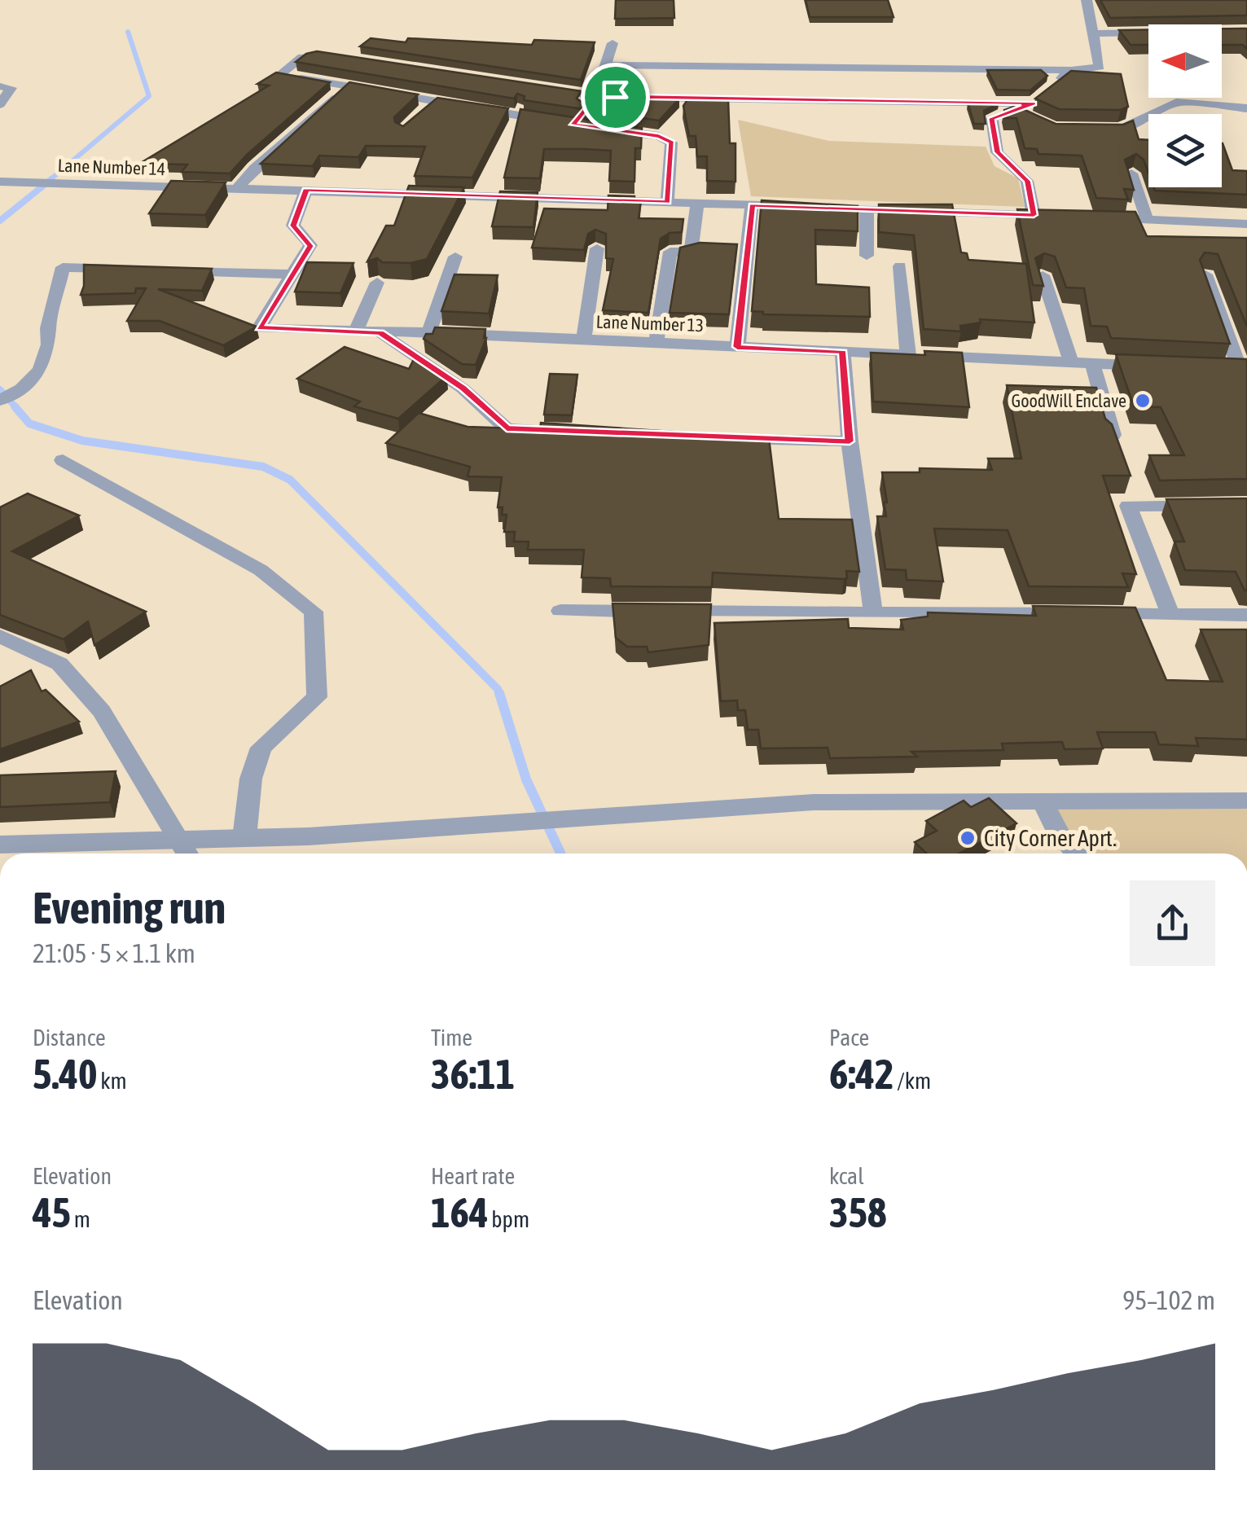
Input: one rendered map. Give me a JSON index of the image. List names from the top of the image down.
{
  "streets": {
    "street": ["Lane Number 14", "Lane Number 13"]
  },
  "places": ["GoodWill Enclave", "City Corner Aprt."],
  "north": "left",
  "page": {
    "heading": ["Evening run", "21:05 · 5 × 1.1 km"],
    "stats": [
      ["Distance", "5.40 km"],
      ["Time", "36:11"],
      ["Pace", "6:42 /km"],
      ["Elevation", "45 m"],
      ["Heart rate", "164 bpm"],
      ["kcal", "358"]
    ],
    "chart": ["Elevation", "95–102 m"]
  }
}
